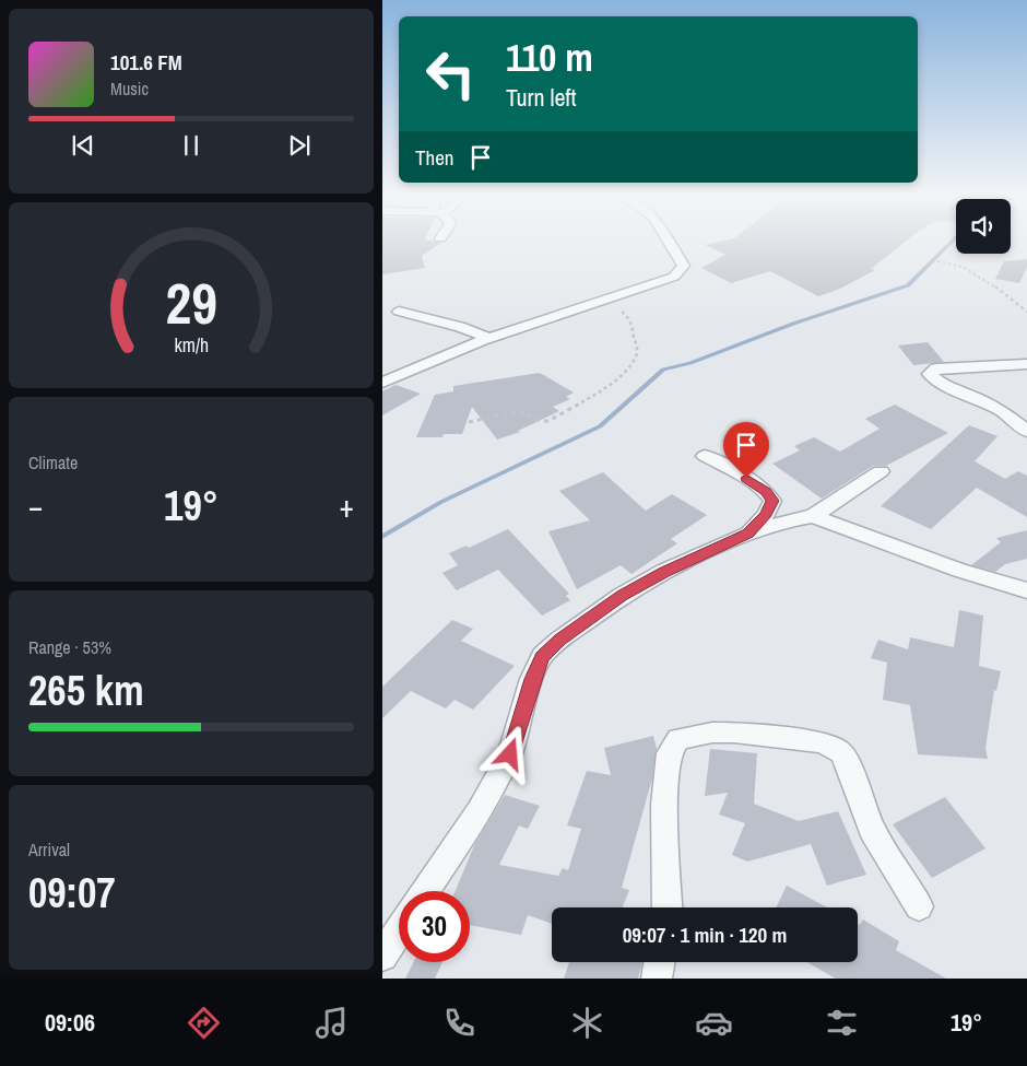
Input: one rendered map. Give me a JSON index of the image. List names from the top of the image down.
{
  "page": {
    "turn": ["110 m", "Turn left"],
    "song": ["101.6 FM", "Music"],
    "then": "Then",
    "tile": [
      "Climate",
      ["Range · 53%", "265 km"],
      ["Arrival", "09:07"]
    ],
    "heat": ["−", "19°", "+"],
    "limit": "30",
    "trip": "09:07 · 1 min · 120 m",
    "tabs": ["09:06", "19°"],
    "gauge": ["29", "km/h"]
  }
}
